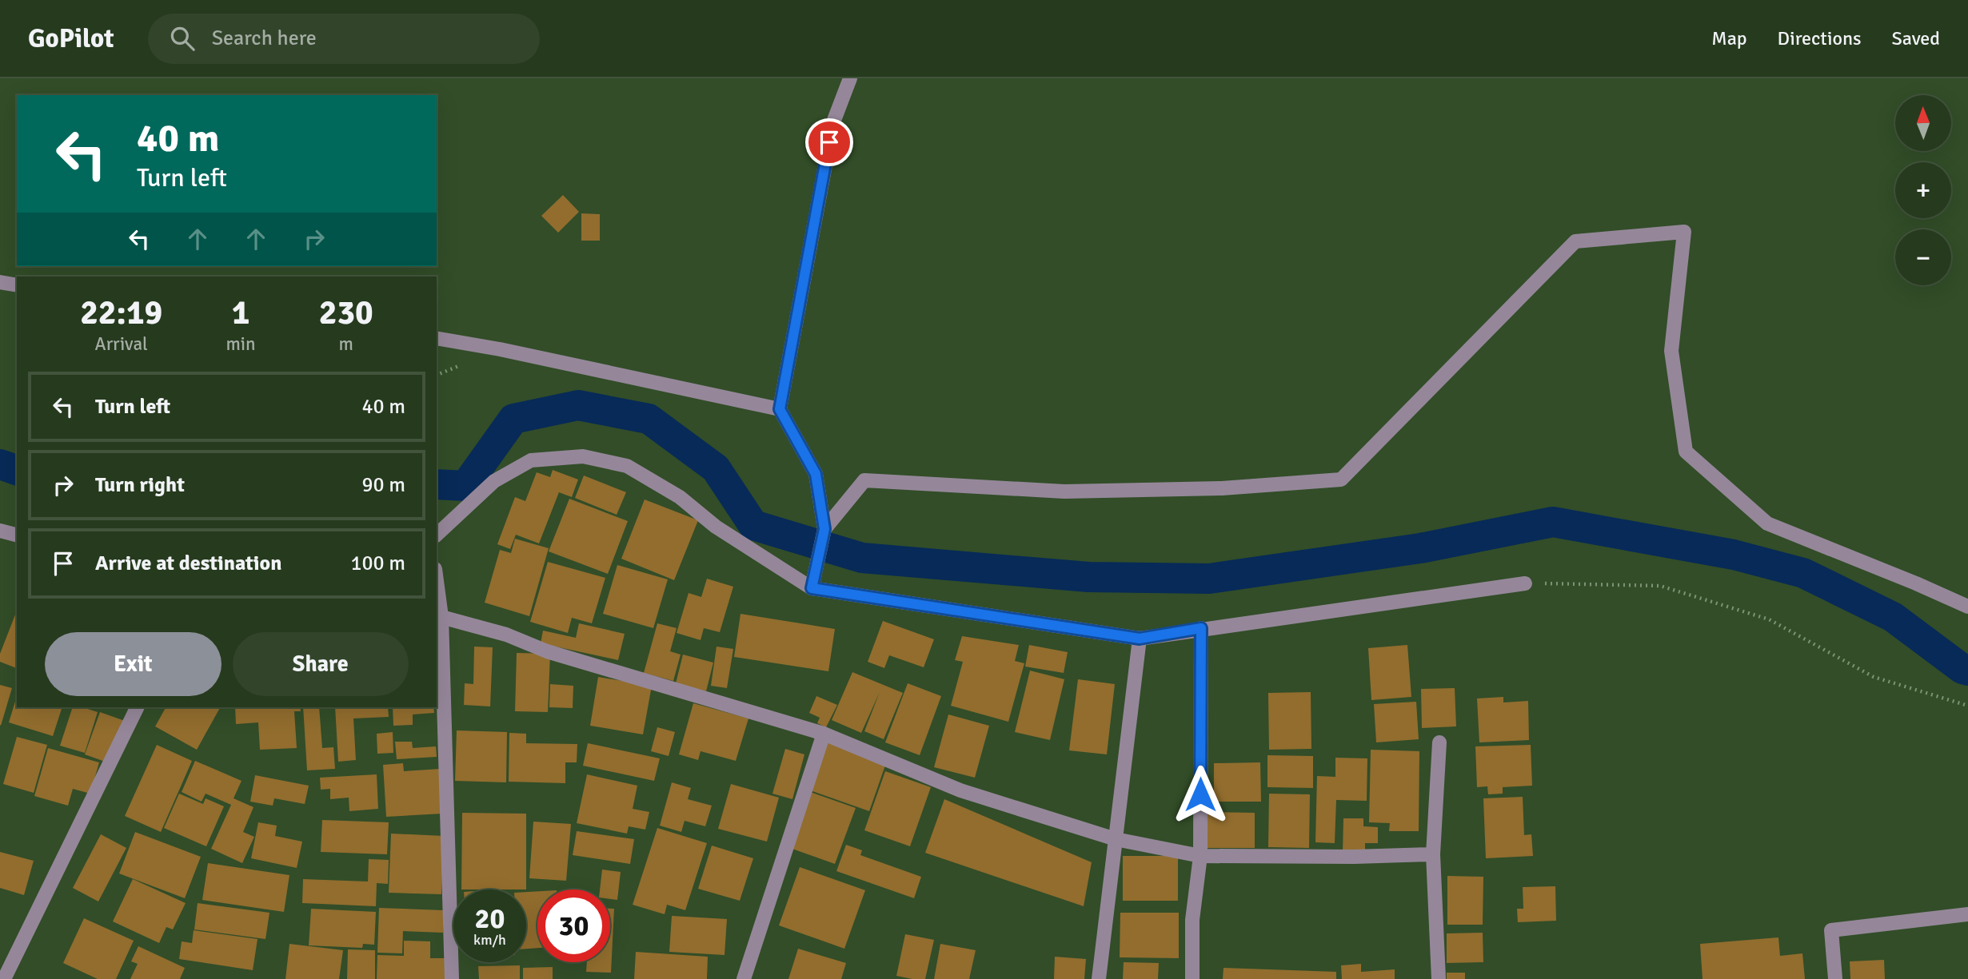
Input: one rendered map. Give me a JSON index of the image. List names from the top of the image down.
{
  "north": "top",
  "page": {
    "header": "GoPilot",
    "search": "Search here",
    "nav": ["Map", "Directions", "Saved"],
    "map_buttons": ["+", "−"],
    "turn": ["40 m", "Turn left"],
    "eta": [
      "22:19",
      "Arrival",
      "1",
      "min",
      "230",
      "m"
    ],
    "list": [
      {
        "name": "Turn left",
        "value": "40 m"
      },
      {
        "name": "Turn right",
        "value": "90 m"
      },
      {
        "name": "Arrive at destination",
        "value": "100 m"
      }
    ],
    "buttons": ["Exit", "Share"],
    "speed": "20 km/h",
    "limit": "30"
  }
}
